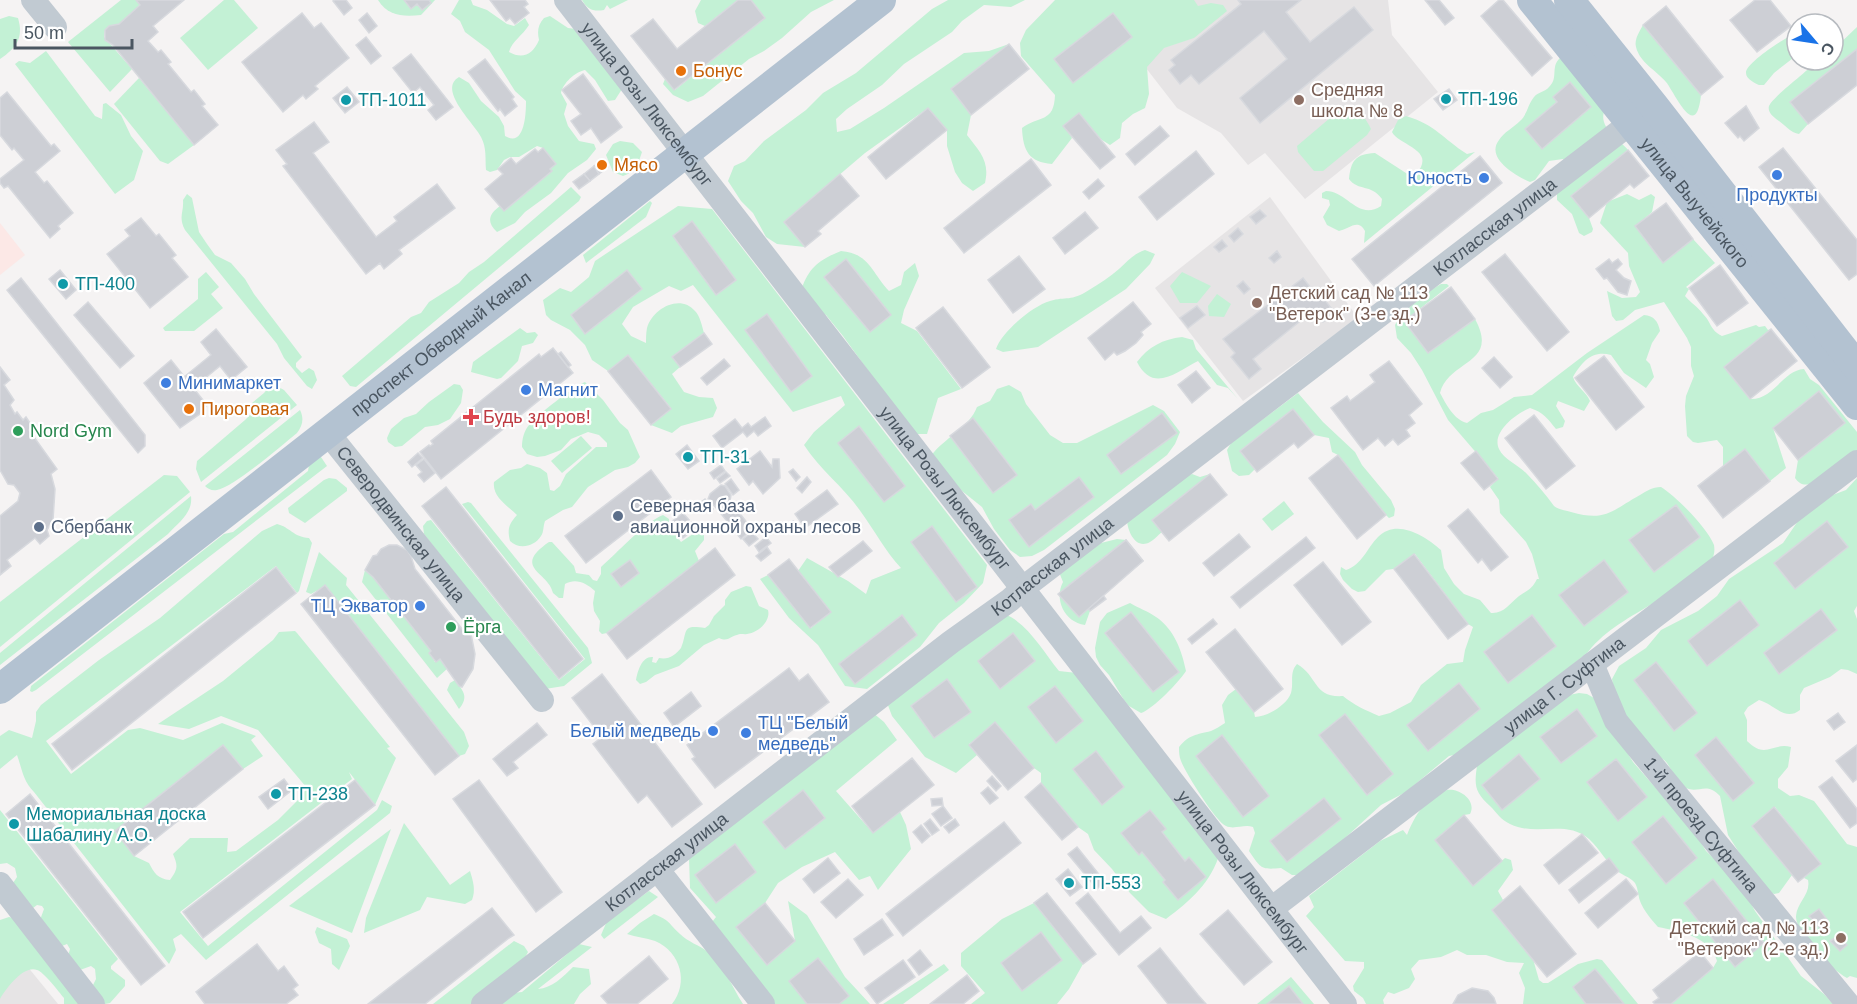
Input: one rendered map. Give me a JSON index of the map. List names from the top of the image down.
{
  "streets": {
    "main road": ["улица Выучейского", "проспект Обводный Канал"],
    "street": [
      "улица Розы Люксембург",
      "Котласская улица",
      "Северодвинская улица",
      "улица Г. Суфтина",
      "1-й проезд Суфтина"
    ]
  },
  "crossings": [
    ["улица Розы Люксембург", "Котласская улица"],
    ["улица Розы Люксембург", "проспект Обводный Канал"],
    ["улица Розы Люксембург", "улица Г. Суфтина"],
    ["улица Выучейского", "Котласская улица"],
    ["проспект Обводный Канал", "Северодвинская улица"],
    ["улица Г. Суфтина", "1-й проезд Суфтина"]
  ],
  "places": {
    "other": [
      "Бонус",
      "ТП-196",
      "ТП-1011",
      "Средняя школа № 8",
      "Мясо",
      "Продукты",
      "Юность",
      "ТП-400",
      "Детский сад № 113 \"Ветерок\" (3-е зд.)",
      "Минимаркет",
      "Магнит",
      "Пироговая",
      "Nord Gym",
      "ТП-31",
      "Северная база авиационной охраны лесов",
      "Сбербанк",
      "ТЦ Экватор",
      "Ёрга",
      "Белый медведь",
      "ТЦ \"Белый медведь\"",
      "ТП-238",
      "Мемориальная доска Шабалину А.О.",
      "ТП-553",
      "Детский сад № 113 \"Ветерок\" (2-е зд.)"
    ],
    "health": ["Будь здоров!"]
  },
  "scale_bar": "50 m",
  "north": "bottom right"
}
